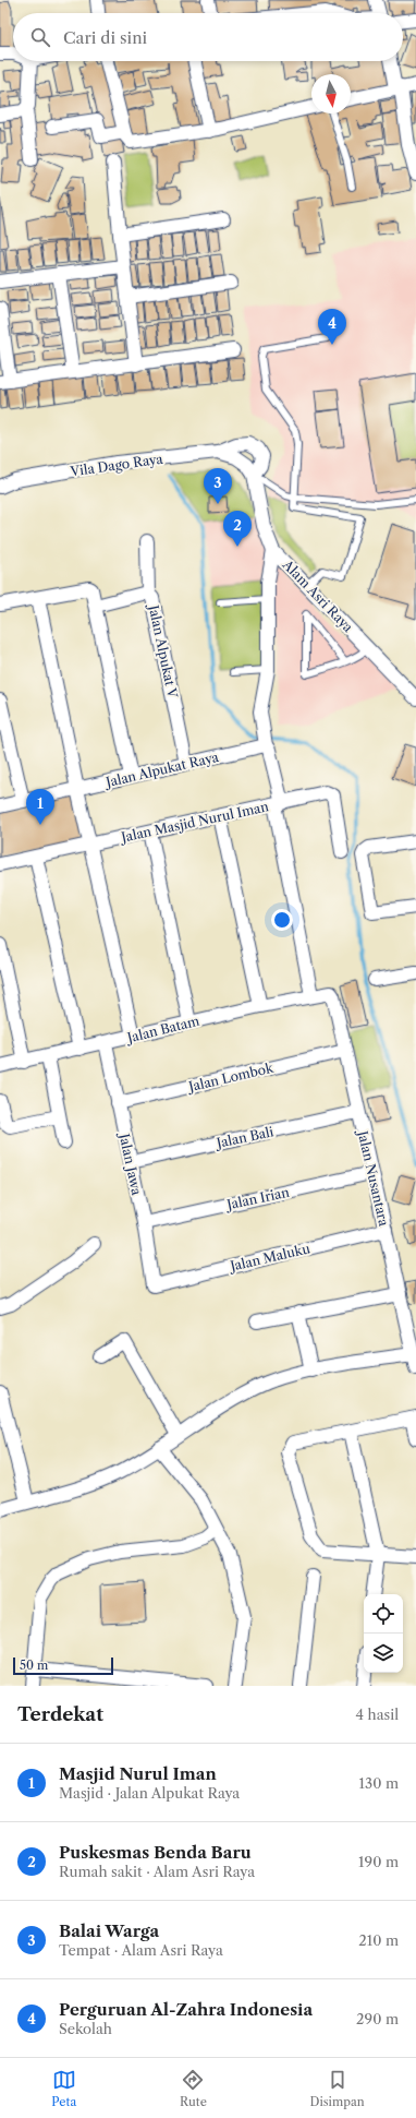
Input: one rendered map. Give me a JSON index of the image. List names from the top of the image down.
{
  "streets": {
    "street": [
      "Vila Dago Raya",
      "Alam Asri Raya",
      "Jalan Alpukat V",
      "Jalan Alpukat Raya",
      "Jalan Masjid Nurul Iman",
      "Jalan Batam",
      "Jalan Lombok",
      "Jalan Bali",
      "Jalan Jawa",
      "Jalan Nusantara",
      "Jalan Irian",
      "Jalan Maluku"
    ]
  },
  "crossings": [
    ["Vila Dago Raya", "Alam Asri Raya"],
    ["Jalan Alpukat V", "Jalan Alpukat Raya"],
    ["Jalan Batam", "Jalan Jawa"],
    ["Jalan Batam", "Jalan Nusantara"],
    ["Jalan Lombok", "Jalan Jawa"],
    ["Jalan Lombok", "Jalan Nusantara"],
    ["Jalan Bali", "Jalan Jawa"],
    ["Jalan Bali", "Jalan Nusantara"],
    ["Jalan Jawa", "Jalan Irian"],
    ["Jalan Jawa", "Jalan Maluku"],
    ["Jalan Nusantara", "Jalan Irian"],
    ["Jalan Nusantara", "Jalan Maluku"]
  ],
  "scale_bar": "50 m",
  "north": "bottom",
  "page": {
    "search": "Cari di sini",
    "pins": [
      "4",
      "3",
      "2",
      "1"
    ],
    "scale": "50 m",
    "heading": ["Terdekat", "4 hasil"],
    "list": [
      {
        "mark": "1",
        "name": "Masjid Nurul Iman",
        "note": "Masjid · Jalan Alpukat Raya",
        "value": "130 m"
      },
      {
        "mark": "2",
        "name": "Puskesmas Benda Baru",
        "note": "Rumah sakit · Alam Asri Raya",
        "value": "190 m"
      },
      {
        "mark": "3",
        "name": "Balai Warga",
        "note": "Tempat · Alam Asri Raya",
        "value": "210 m"
      },
      {
        "mark": "4",
        "name": "Perguruan Al-Zahra Indonesia",
        "note": "Sekolah",
        "value": "290 m"
      }
    ],
    "nav": ["Peta", "Rute", "Disimpan"]
  }
}
